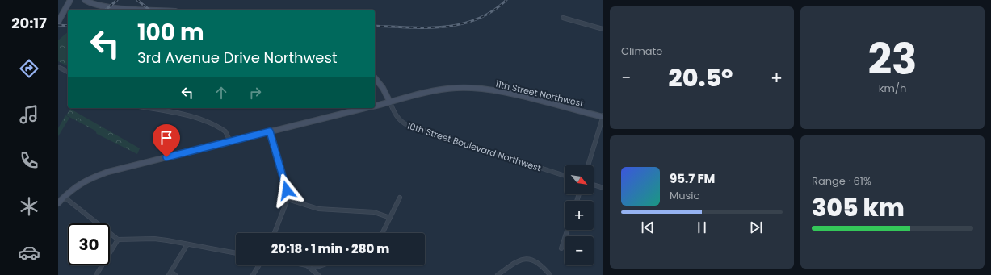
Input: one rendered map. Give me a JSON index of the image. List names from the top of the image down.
{
  "streets": {
    "main road": ["11th Street Northwest"],
    "street": ["10th Street Boulevard Northwest"]
  },
  "crossings": [
    ["11th Street Northwest", "10th Street Boulevard Northwest"]
  ],
  "north": "bottom right",
  "page": {
    "tabs": "20:17",
    "tile": [
      "Climate",
      ["23", "km/h"],
      ["Range · 61%", "305 km"]
    ],
    "turn": ["100 m", "3rd Avenue Drive Northwest"],
    "heat": ["−", "20.5°", "+"],
    "map_buttons": ["+", "−"],
    "song": ["95.7 FM", "Music"],
    "limit": "30",
    "trip": "20:18 · 1 min · 280 m"
  }
}
